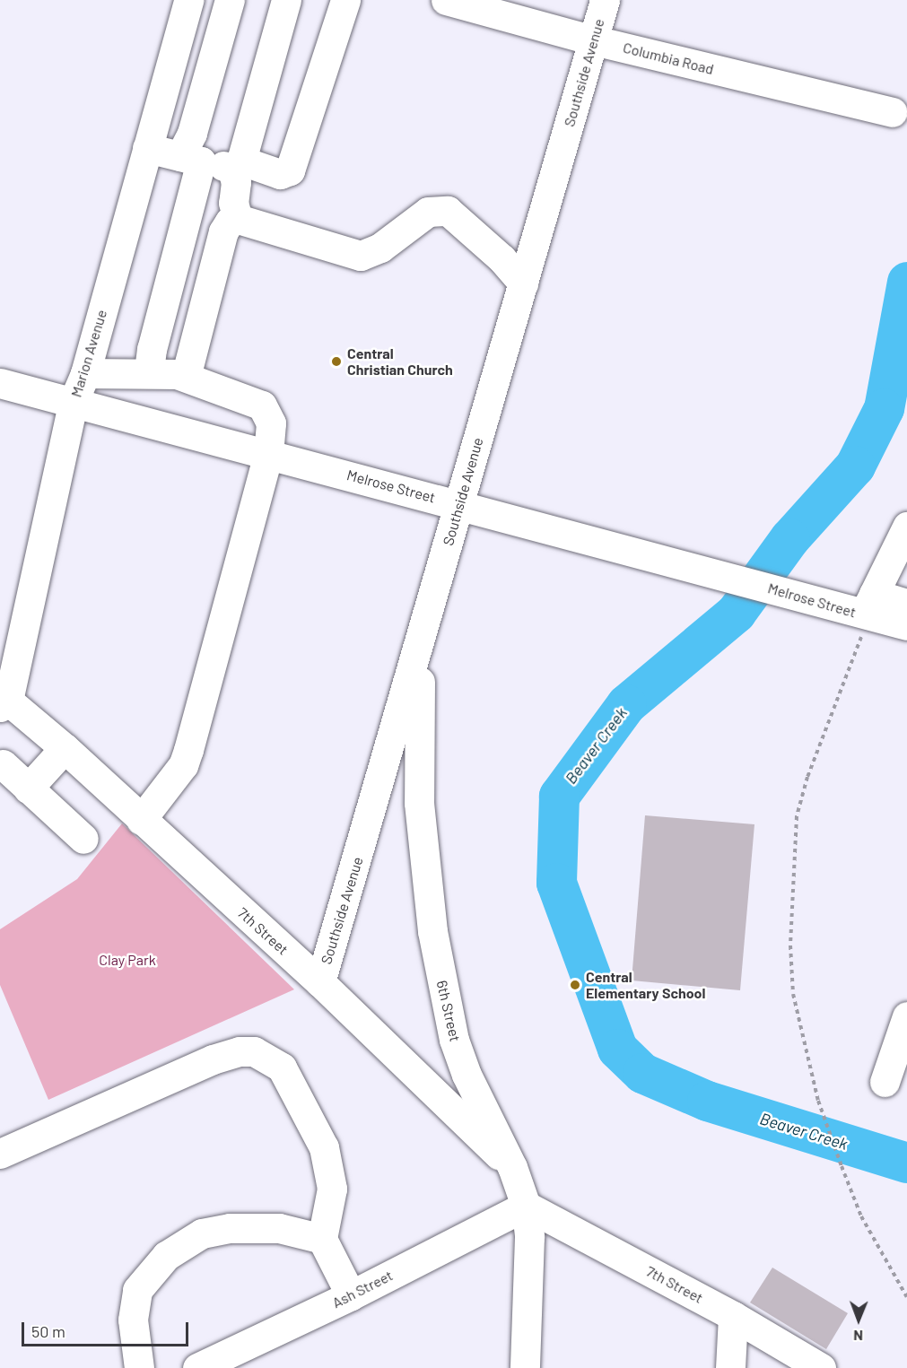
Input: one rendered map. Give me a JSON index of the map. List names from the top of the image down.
{
  "streets": {
    "street": [
      "Columbia Road",
      "Southside Avenue",
      "Marion Avenue",
      "Melrose Street",
      "7th Street",
      "6th Street",
      "Ash Street"
    ]
  },
  "crossings": [
    ["Columbia Road", "Southside Avenue"],
    ["Southside Avenue", "Melrose Street"],
    ["Southside Avenue", "7th Street"],
    ["Southside Avenue", "6th Street"],
    ["Marion Avenue", "Melrose Street"],
    ["Marion Avenue", "7th Street"],
    ["7th Street", "6th Street"],
    ["7th Street", "Ash Street"],
    ["6th Street", "Ash Street"]
  ],
  "water": ["Beaver Creek"],
  "parks": ["Clay Park"],
  "places": ["Central Christian Church", "Central Elementary School"],
  "scale_bar": "50 m",
  "north": "bottom"
}
